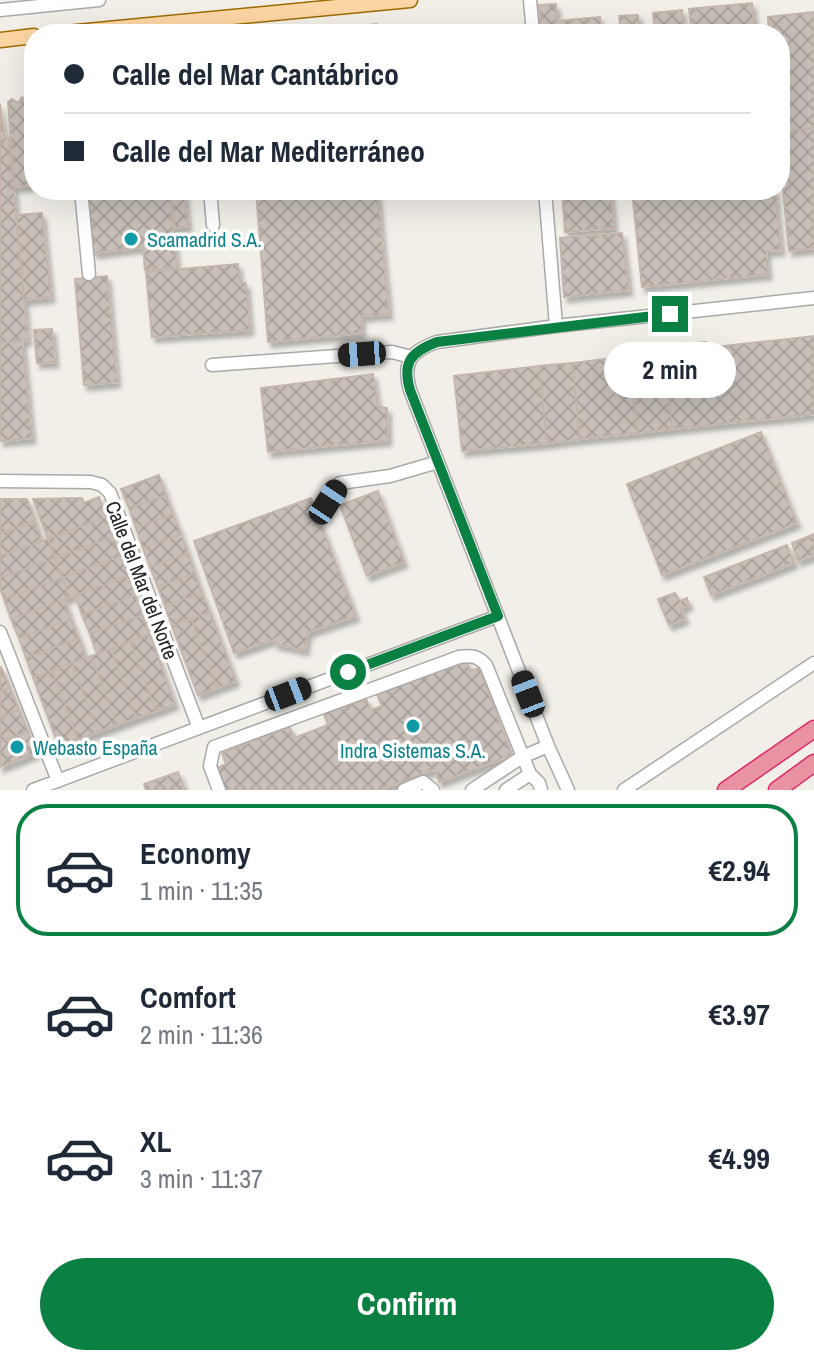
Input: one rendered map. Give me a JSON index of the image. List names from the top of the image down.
{
  "streets": {
    "street": ["Calle del Mar del Norte"]
  },
  "places": ["Scamadrid S.A.", "Indra Sistemas S.A.", "Webasto España"],
  "page": {
    "banner": ["Calle del Mar Cantábrico", "Calle del Mar Mediterráneo"],
    "bubble": "2 min",
    "list": [
      {
        "name": "Economy",
        "note": "1 min · 11:35",
        "value": "€2.94"
      },
      {
        "name": "Comfort",
        "note": "2 min · 11:36",
        "value": "€3.97"
      },
      {
        "name": "XL",
        "note": "3 min · 11:37",
        "value": "€4.99"
      }
    ],
    "buttons": "Confirm"
  }
}
